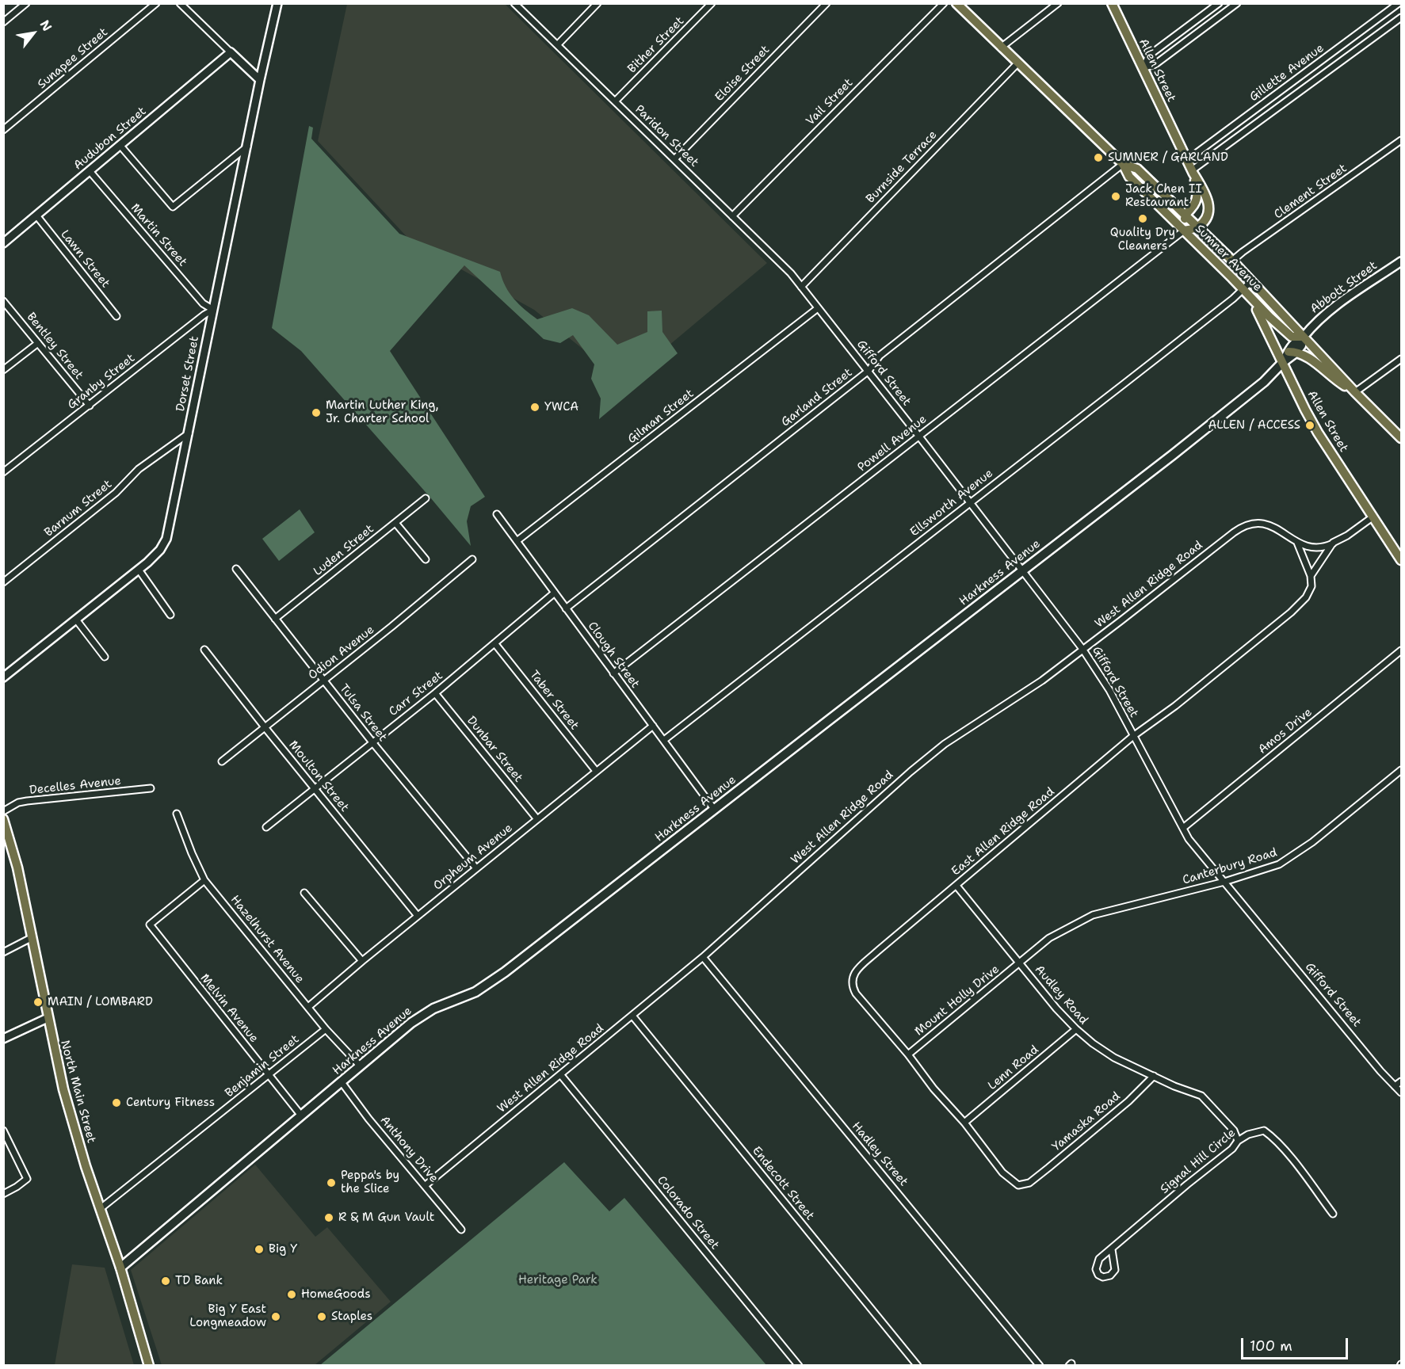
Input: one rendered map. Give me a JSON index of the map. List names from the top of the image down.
{
  "streets": {
    "main road": [
      "Allen Street",
      "Sumner Avenue",
      "Harkness Avenue",
      "North Main Street"
    ],
    "street": [
      "Bither Street",
      "Sunapee Street",
      "Gillette Avenue",
      "Eloise Street",
      "Vail Street",
      "Paridon Street",
      "Audubon Street",
      "Burnside Terrace",
      "Clement Street",
      "Martin Street",
      "Lawn Street",
      "Abbott Street",
      "Bentley Street",
      "Gifford Street",
      "Dorset Street",
      "Granby Street",
      "Garland Street",
      "Gilman Street",
      "Powell Avenue",
      "Ellsworth Avenue",
      "Barnum Street",
      "Luden Street",
      "West Allen Ridge Road",
      "Odion Avenue",
      "Clough Street",
      "Carr Street",
      "Taber Street",
      "Tulsa Street",
      "Amos Drive",
      "Dunbar Street",
      "Moulton Street",
      "Decelles Avenue",
      "East Allen Ridge Road",
      "Orpheum Avenue",
      "Canterbury Road",
      "Hazelhurst Avenue",
      "Audley Road",
      "Mount Holly Drive",
      "Melvin Avenue",
      "Benjamin Street",
      "Lenn Road",
      "Yamaska Road",
      "Anthony Drive",
      "Hadley Street",
      "Signal Hill Circle",
      "Endecott Street",
      "Colorado Street"
    ]
  },
  "crossings": [
    ["Bither Street", "Paridon Street"],
    ["Allen Street", "Gillette Avenue"],
    ["Allen Street", "Sumner Avenue"],
    ["Allen Street", "Powell Avenue"],
    ["Allen Street", "Ellsworth Avenue"],
    ["Allen Street", "Harkness Avenue"],
    ["Allen Street", "East Allen Ridge Road"],
    ["Eloise Street", "Paridon Street"],
    ["Vail Street", "Paridon Street"],
    ["Paridon Street", "Burnside Terrace"],
    ["Paridon Street", "Gifford Street"],
    ["Audubon Street", "Martin Street"],
    ["Audubon Street", "Lawn Street"],
    ["Burnside Terrace", "Sumner Avenue"],
    ["Burnside Terrace", "Gifford Street"],
    ["Clement Street", "Sumner Avenue"],
    ["Martin Street", "Dorset Street"],
    ["Martin Street", "Granby Street"],
    ["Sumner Avenue", "Abbott Street"],
    ["Sumner Avenue", "Garland Street"],
    ["Sumner Avenue", "Powell Avenue"],
    ["Sumner Avenue", "Ellsworth Avenue"],
    ["Sumner Avenue", "Harkness Avenue"],
    ["Bentley Street", "Granby Street"],
    ["Gifford Street", "Garland Street"],
    ["Gifford Street", "Gilman Street"],
    ["Gifford Street", "Powell Avenue"],
    ["Gifford Street", "Ellsworth Avenue"],
    ["Gifford Street", "Harkness Avenue"],
    ["Gifford Street", "West Allen Ridge Road"],
    ["Gifford Street", "Amos Drive"],
    ["Gifford Street", "East Allen Ridge Road"],
    ["Gifford Street", "Canterbury Road"],
    ["Dorset Street", "Granby Street"],
    ["Dorset Street", "Barnum Street"],
    ["Garland Street", "Clough Street"],
    ["Gilman Street", "Clough Street"],
    ["Powell Avenue", "Clough Street"],
    ["Ellsworth Avenue", "Clough Street"],
    ["Luden Street", "Tulsa Street"],
    ["Harkness Avenue", "Clough Street"],
    ["Harkness Avenue", "Hazelhurst Avenue"],
    ["Harkness Avenue", "Melvin Avenue"],
    ["Harkness Avenue", "North Main Street"],
    ["Harkness Avenue", "Anthony Drive"],
    ["West Allen Ridge Road", "East Allen Ridge Road"],
    ["West Allen Ridge Road", "Anthony Drive"],
    ["West Allen Ridge Road", "Hadley Street"],
    ["West Allen Ridge Road", "Endecott Street"],
    ["West Allen Ridge Road", "Colorado Street"],
    ["Odion Avenue", "Tulsa Street"],
    ["Odion Avenue", "Moulton Street"],
    ["Clough Street", "Carr Street"],
    ["Clough Street", "Orpheum Avenue"],
    ["Carr Street", "Taber Street"],
    ["Carr Street", "Tulsa Street"],
    ["Carr Street", "Dunbar Street"],
    ["Carr Street", "Moulton Street"],
    ["Taber Street", "Orpheum Avenue"],
    ["Tulsa Street", "Orpheum Avenue"],
    ["Dunbar Street", "Orpheum Avenue"],
    ["Moulton Street", "Orpheum Avenue"],
    ["East Allen Ridge Road", "Audley Road"],
    ["East Allen Ridge Road", "Mount Holly Drive"],
    ["East Allen Ridge Road", "Lenn Road"],
    ["East Allen Ridge Road", "Yamaska Road"],
    ["Orpheum Avenue", "Hazelhurst Avenue"],
    ["Canterbury Road", "Audley Road"],
    ["Canterbury Road", "Mount Holly Drive"],
    ["Hazelhurst Avenue", "Melvin Avenue"],
    ["Hazelhurst Avenue", "Benjamin Street"],
    ["Audley Road", "Mount Holly Drive"],
    ["Audley Road", "Lenn Road"],
    ["Audley Road", "Yamaska Road"],
    ["Audley Road", "Signal Hill Circle"],
    ["Melvin Avenue", "Benjamin Street"],
    ["Benjamin Street", "North Main Street"]
  ],
  "parks": ["Heritage Park"],
  "places": [
    "SUMNER / GARLAND",
    "Jack Chen II Restaurant",
    "Quality Dry Cleaners",
    "YWCA",
    "Martin Luther King, Jr. Charter School",
    "ALLEN / ACCESS",
    "MAIN / LOMBARD",
    "Century Fitness",
    "Peppa's by the Slice",
    "R & M Gun Vault",
    "Big Y",
    "TD Bank",
    "HomeGoods",
    "Big Y East Longmeadow",
    "Staples"
  ],
  "scale_bar": "100 m",
  "north": "top right"
}
